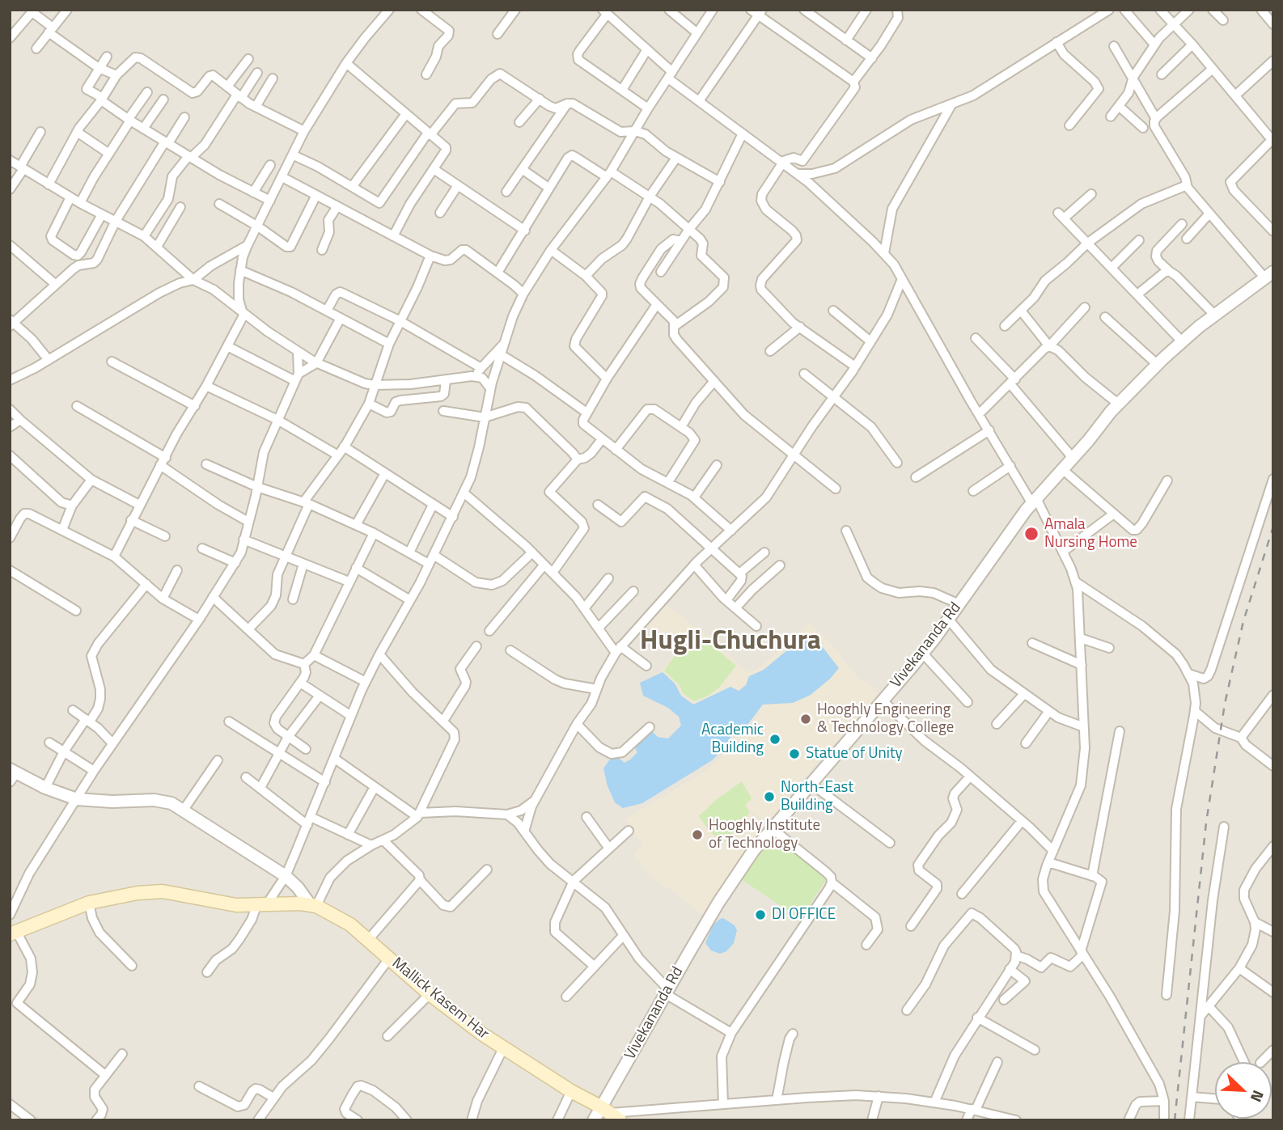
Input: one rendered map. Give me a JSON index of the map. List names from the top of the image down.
{
  "streets": {
    "main road": ["Mallick Kasem Har"],
    "street": ["Vivekananda Rd"]
  },
  "crossings": [
    ["Vivekananda Rd", "Mallick Kasem Har"]
  ],
  "districts": ["Hugli-Chuchura"],
  "places": [
    "Amala Nursing Home",
    "Hooghly Engineering & Technology College",
    "Academic Building",
    "Statue of Unity",
    "North-East Building",
    "Hooghly Institute of Technology",
    "DI OFFICE"
  ],
  "north": "bottom right"
}
